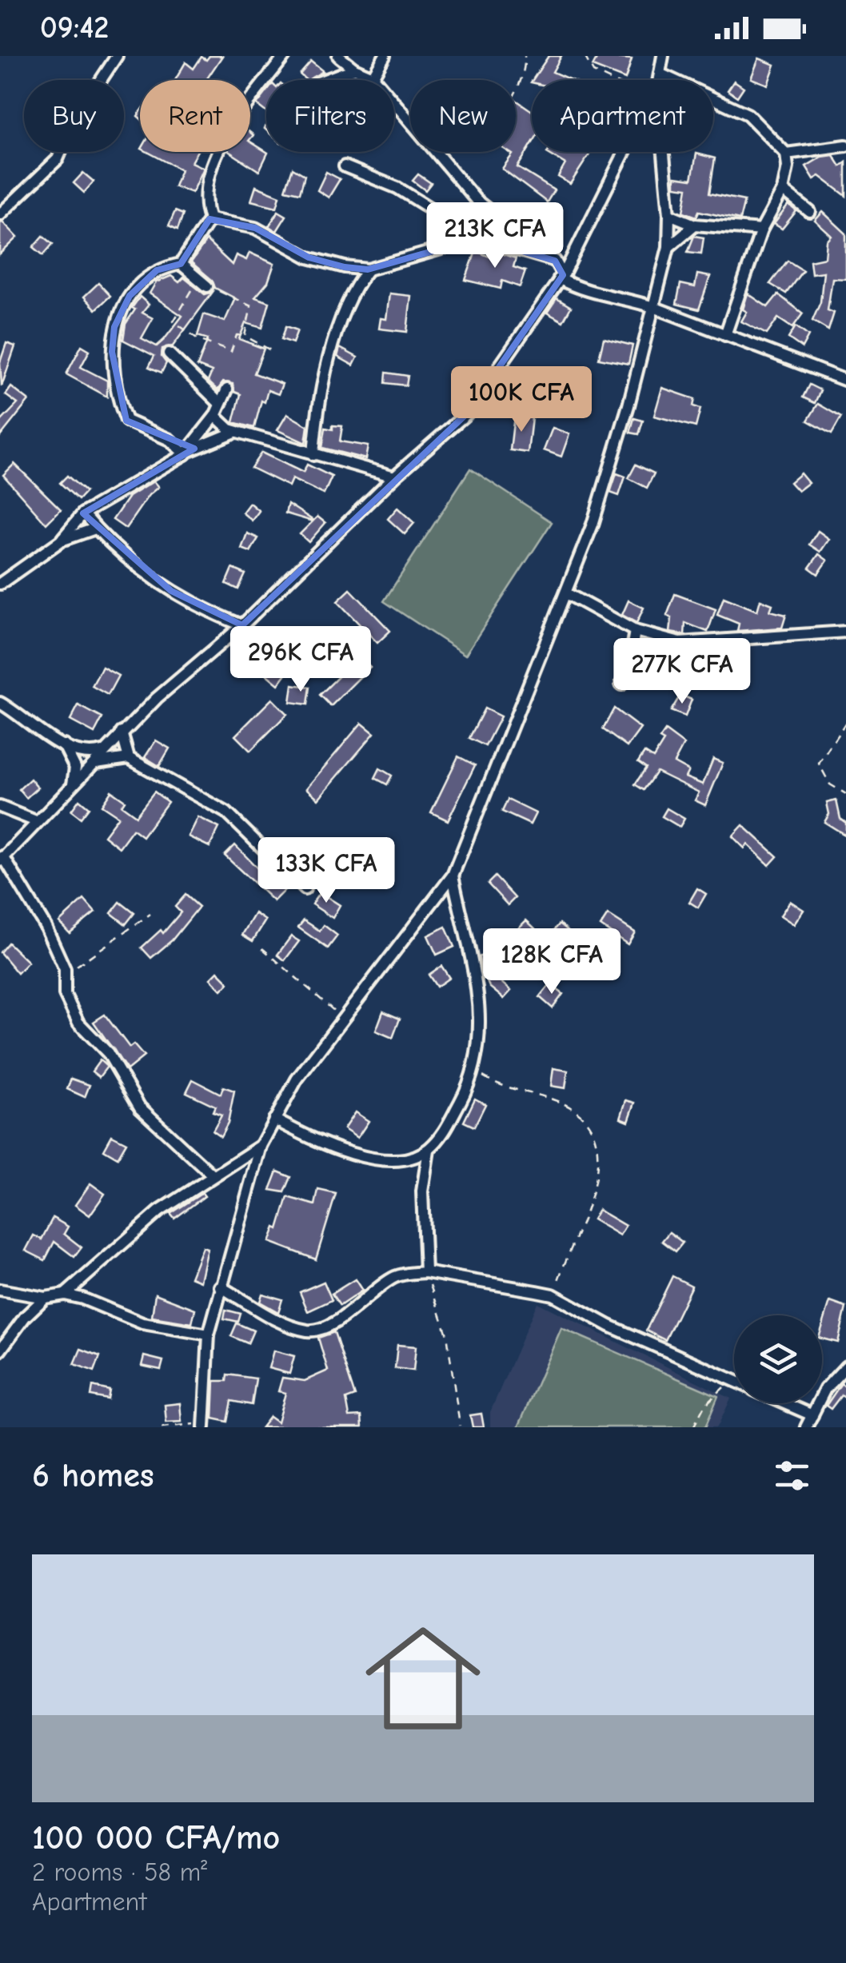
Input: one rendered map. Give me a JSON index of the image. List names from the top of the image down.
{
  "page": {
    "status": "09:42",
    "chip": [
      "Buy",
      "Rent",
      "Filters",
      "New",
      "Apartment"
    ],
    "price": [
      "213K CFA",
      "100K CFA",
      "296K CFA",
      "277K CFA",
      "133K CFA",
      "128K CFA"
    ],
    "heading": "6 homes",
    "list": [
      {
        "name": "100 000 CFA/mo",
        "note": "2 rooms · 58 m² · Apartment"
      }
    ]
  }
}
